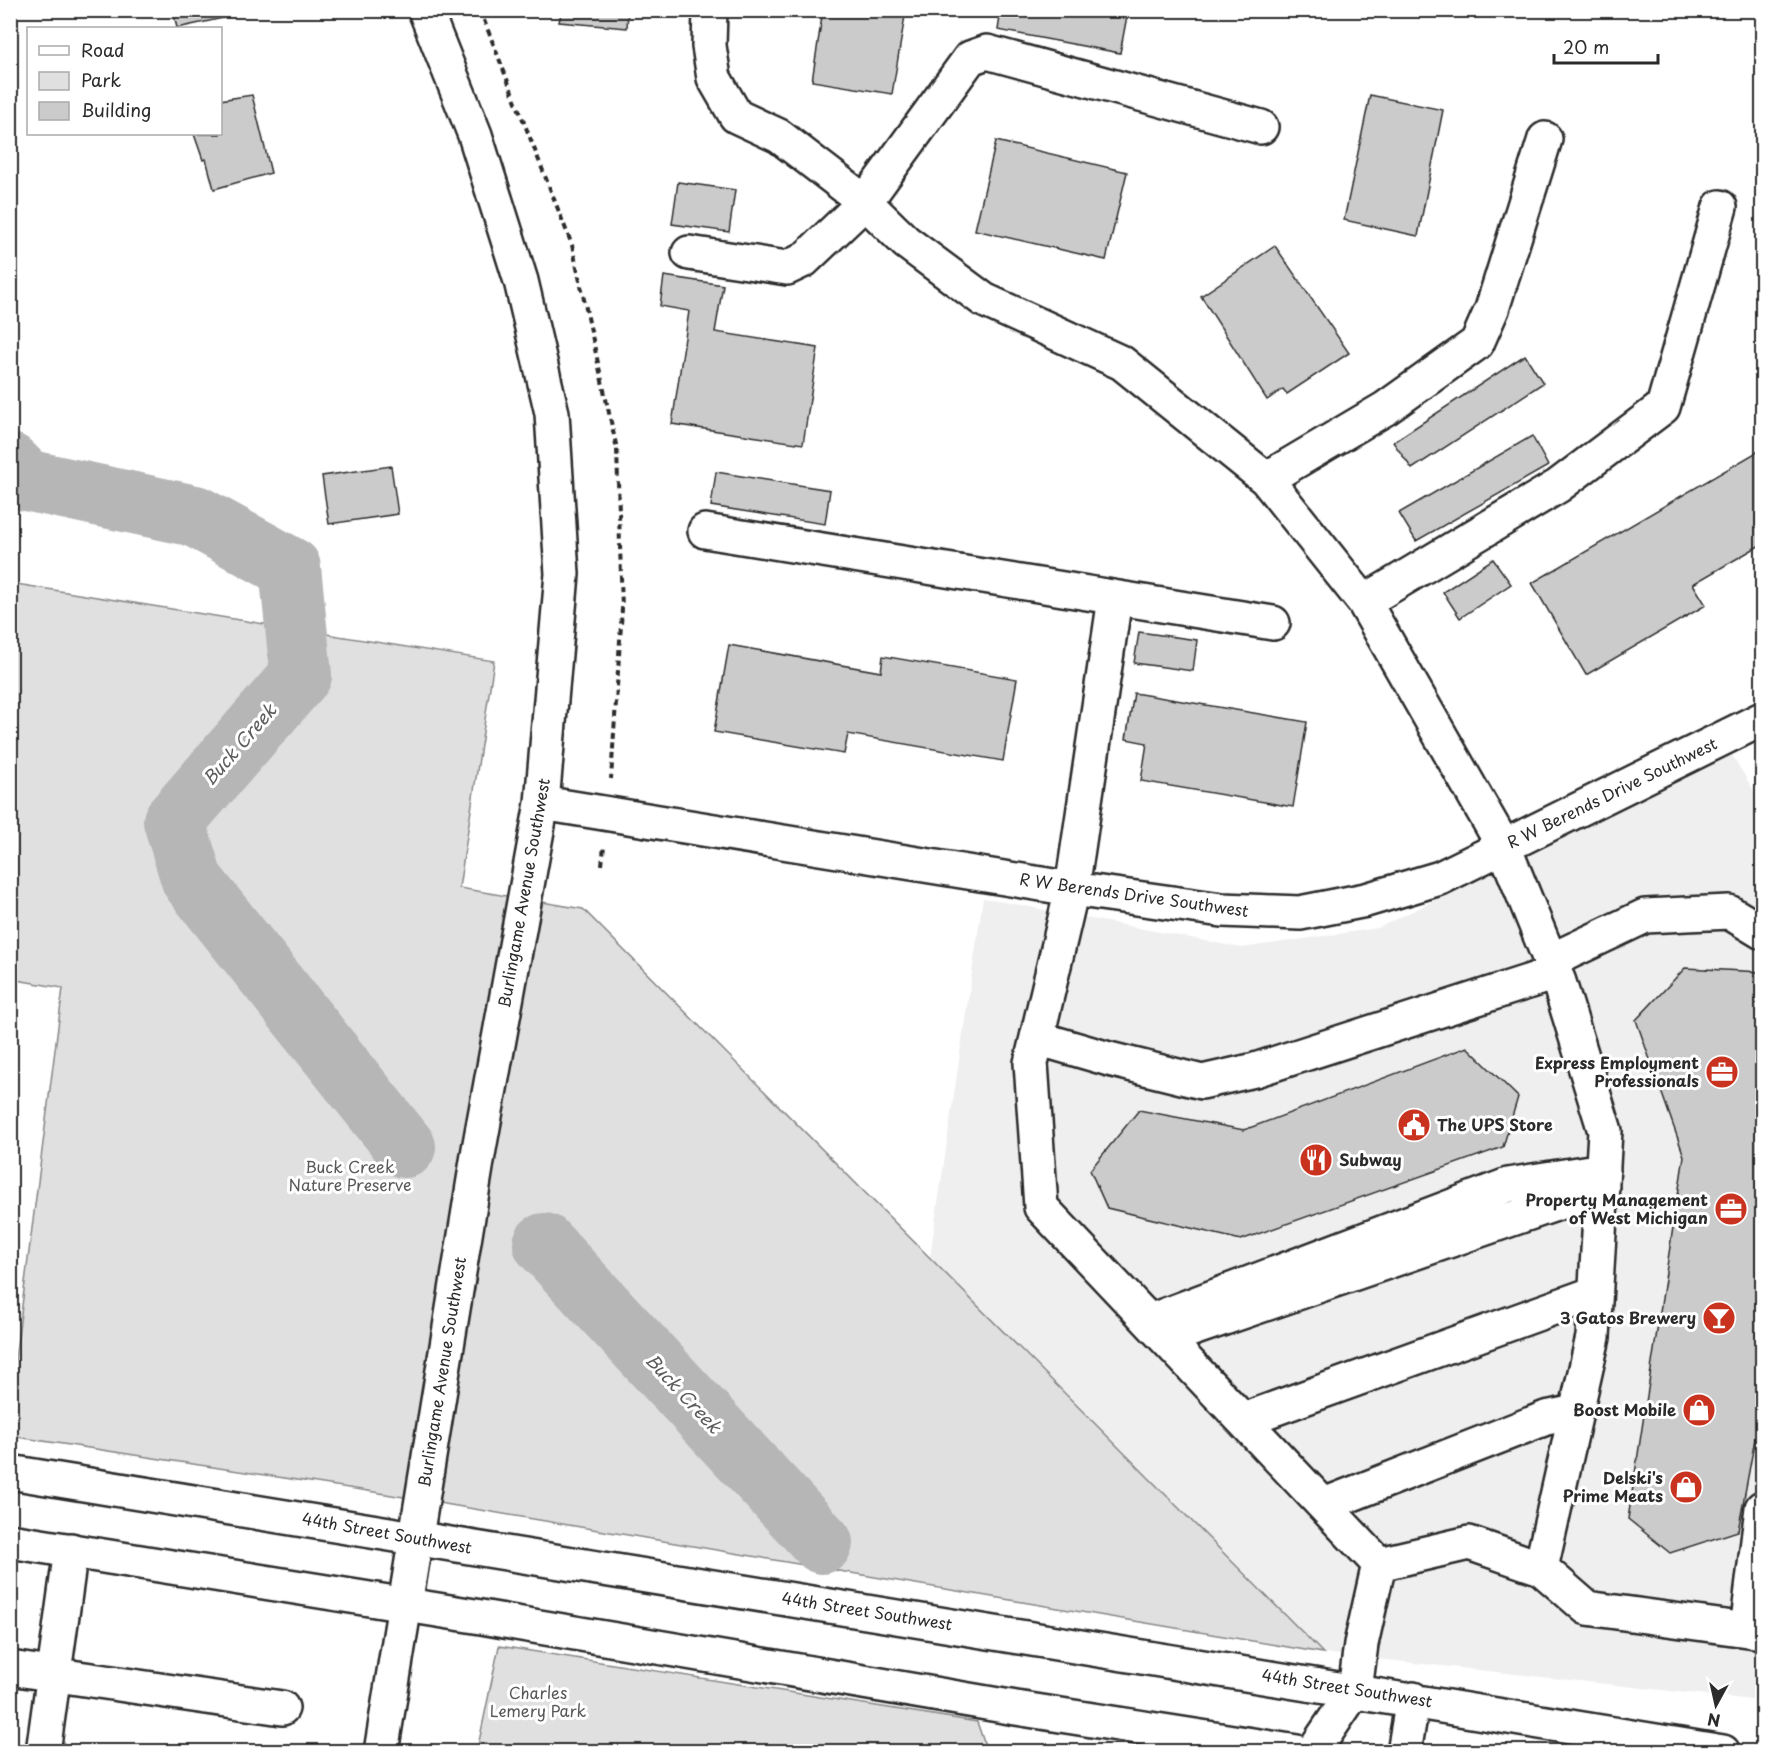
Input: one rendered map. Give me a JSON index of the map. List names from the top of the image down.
{
  "streets": {
    "main road": ["R W Berends Drive Southwest", "Burlingame Avenue Southwest", "44th Street Southwest"]
  },
  "crossings": [
    ["R W Berends Drive Southwest", "Burlingame Avenue Southwest"],
    ["Burlingame Avenue Southwest", "44th Street Southwest"]
  ],
  "water": ["Buck Creek"],
  "parks": ["Buck Creek Nature Preserve", "Charles Lemery Park"],
  "places": {
    "office": ["Express Employment Professionals", "Property Management of West Michigan"],
    "public building": ["The UPS Store"],
    "restaurant": ["Subway"],
    "bar": ["3 Gatos Brewery"],
    "shop": ["Boost Mobile", "Delski's Prime Meats"]
  },
  "legend": ["Road", "Park", "Building"],
  "scale_bar": "20 m",
  "north": "bottom"
}
